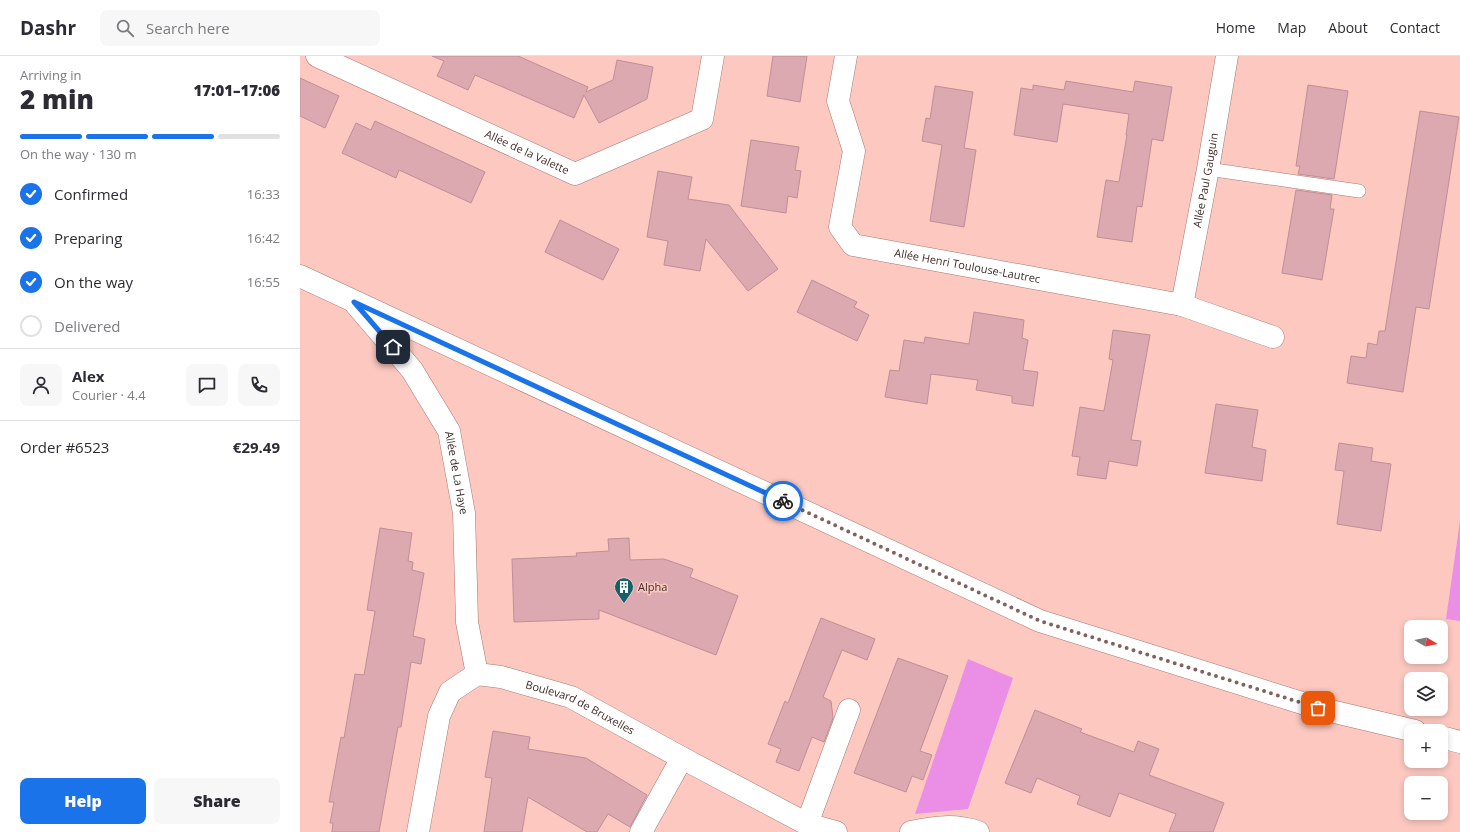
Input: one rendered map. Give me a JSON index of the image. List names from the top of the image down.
{
  "streets": {
    "street": [
      "Allée de la Valette",
      "Allée Paul Gauguin",
      "Allée Henri Toulouse-Lautrec",
      "Allée de La Haye",
      "Boulevard de Bruxelles"
    ]
  },
  "crossings": [
    ["Allée Paul Gauguin", "Allée Henri Toulouse-Lautrec"],
    ["Allée de La Haye", "Boulevard de Bruxelles"]
  ],
  "places": {
    "building": ["Alpha"]
  },
  "north": "right",
  "page": {
    "header": "Dashr",
    "search": "Search here",
    "nav": [
      "Home",
      "Map",
      "About",
      "Contact"
    ],
    "heading": ["2 min", "Arriving in", "17:01–17:06"],
    "panel": [
      "Alex",
      "Courier · 4.4",
      "Order #6523",
      "€29.49"
    ],
    "bar": "On the way · 130 m",
    "list": [
      ["Confirmed", "16:33"],
      ["Preparing", "16:42"],
      ["On the way", "16:55"],
      "Delivered"
    ],
    "map_buttons": ["+", "−"],
    "buttons": ["Help", "Share"]
  }
}
